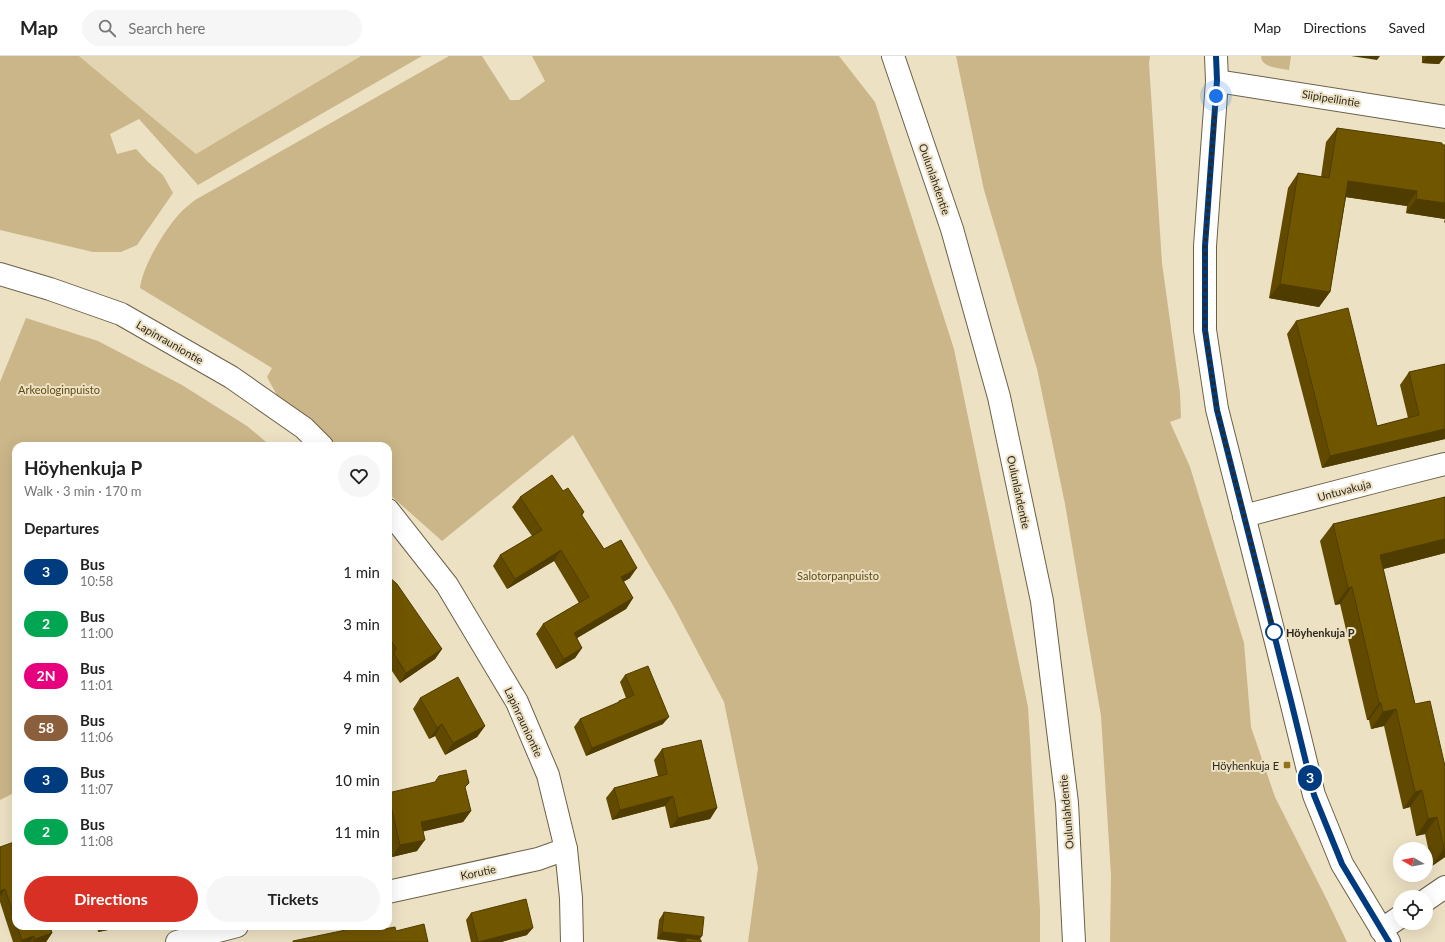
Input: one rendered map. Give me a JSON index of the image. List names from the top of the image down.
{
  "streets": {
    "street": [
      "Siipipeilintie",
      "Oulunlahdentie",
      "Lapinrauniontie",
      "Untuvakuja",
      "Korutie"
    ]
  },
  "crossings": [
    ["Lapinrauniontie", "Korutie"]
  ],
  "parks": ["Arkeologinpuisto", "Salotorpanpuisto"],
  "places": {
    "other": ["Höyhenkuja P"],
    "transit": ["Höyhenkuja E"]
  },
  "lines": ["bus line 3"],
  "north": "left",
  "page": {
    "header": "Map",
    "search": "Search here",
    "nav": ["Map", "Directions", "Saved"],
    "on_map": "3",
    "heading": [
      ["Höyhenkuja P", "Walk · 3 min · 170 m"],
      "Departures"
    ],
    "list": [
      {
        "mark": "3",
        "name": "Bus",
        "note": "10:58",
        "value": "1 min"
      },
      {
        "mark": "2",
        "name": "Bus",
        "note": "11:00",
        "value": "3 min"
      },
      {
        "mark": "2N",
        "name": "Bus",
        "note": "11:01",
        "value": "4 min"
      },
      {
        "mark": "58",
        "name": "Bus",
        "note": "11:06",
        "value": "9 min"
      },
      {
        "mark": "3",
        "name": "Bus",
        "note": "11:07",
        "value": "10 min"
      },
      {
        "mark": "2",
        "name": "Bus",
        "note": "11:08",
        "value": "11 min"
      }
    ],
    "buttons": ["Directions", "Tickets"]
  }
}
